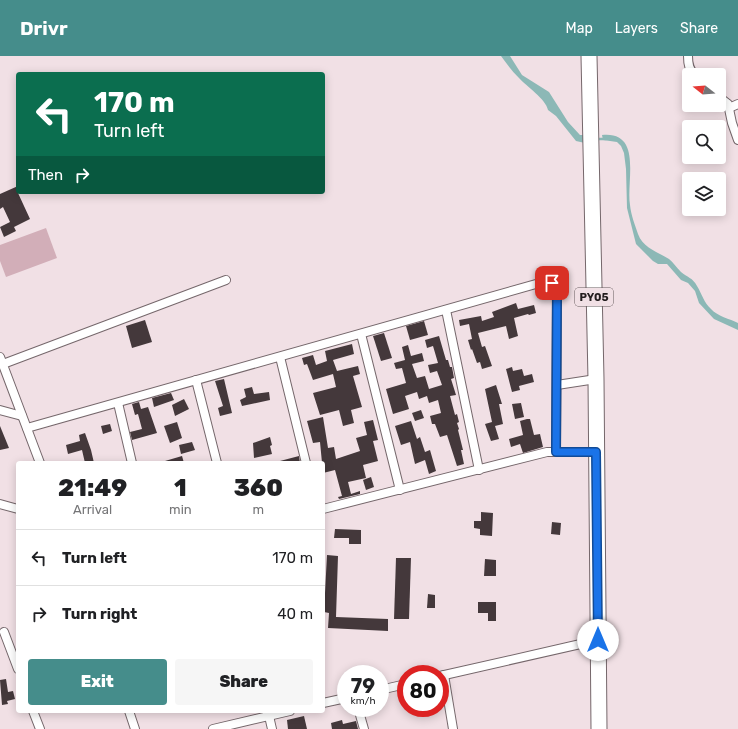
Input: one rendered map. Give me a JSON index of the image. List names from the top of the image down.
{
  "streets": {
    "highway": ["PY05"]
  },
  "north": "left",
  "page": {
    "header": "Drivr",
    "nav": ["Map", "Layers", "Share"],
    "turn": ["170 m", "Turn left"],
    "then": "Then",
    "eta": [
      "21:49",
      "Arrival",
      "1",
      "min",
      "360",
      "m"
    ],
    "list": [
      {
        "name": "Turn left",
        "value": "170 m"
      },
      {
        "name": "Turn right",
        "value": "40 m"
      }
    ],
    "buttons": ["Exit", "Share"],
    "speed": "79 km/h",
    "limit": "80"
  }
}
